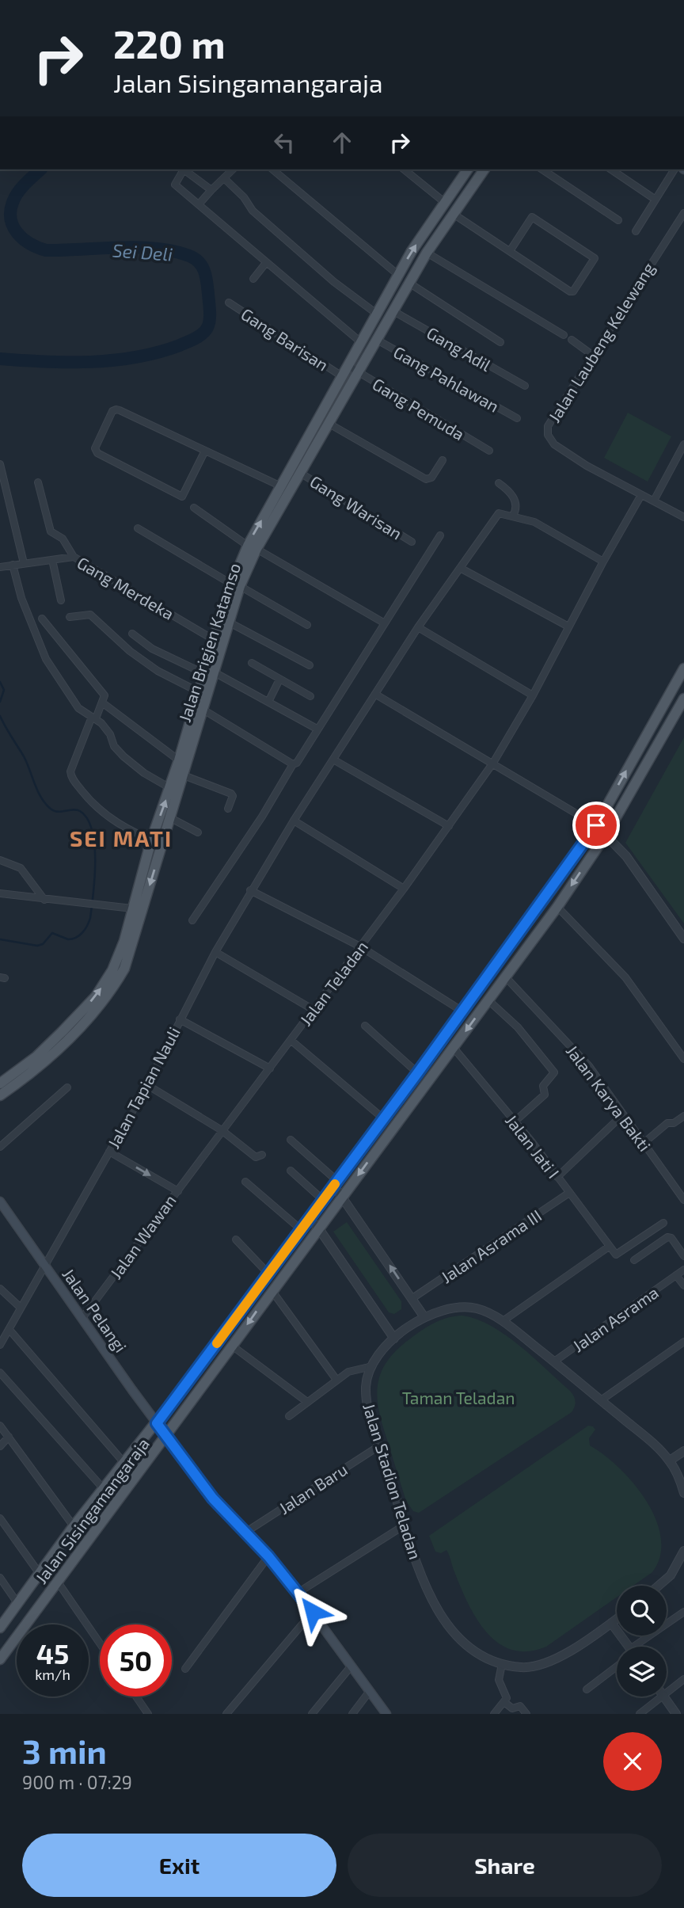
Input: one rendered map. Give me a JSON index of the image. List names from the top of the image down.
{
  "streets": {
    "main road": ["Jalan Brigjen Katamso", "Jalan Pelangi", "Jalan Sisingamangaraja"],
    "street": [
      "Gang Barisan",
      "Jalan Laubeng Kelewang",
      "Gang Adil",
      "Gang Pahlawan",
      "Gang Pemuda",
      "Gang Warisan",
      "Gang Merdeka",
      "Jalan Teladan",
      "Jalan Tapian Nauli",
      "Jalan Karya Bakti",
      "Jalan Jati I",
      "Jalan Wawan",
      "Jalan Asrama III",
      "Jalan Asrama",
      "Jalan Stadion Teladan",
      "Jalan Baru"
    ]
  },
  "crossings": [
    ["Gang Barisan", "Jalan Brigjen Katamso"],
    ["Jalan Laubeng Kelewang", "Jalan Teladan"],
    ["Gang Adil", "Jalan Brigjen Katamso"],
    ["Gang Pahlawan", "Jalan Brigjen Katamso"],
    ["Gang Pemuda", "Jalan Brigjen Katamso"],
    ["Gang Warisan", "Jalan Brigjen Katamso"],
    ["Gang Merdeka", "Jalan Brigjen Katamso"],
    ["Jalan Teladan", "Jalan Wawan"],
    ["Jalan Tapian Nauli", "Jalan Wawan"],
    ["Jalan Tapian Nauli", "Jalan Pelangi"],
    ["Jalan Karya Bakti", "Jalan Sisingamangaraja"],
    ["Jalan Jati I", "Jalan Asrama III"],
    ["Jalan Jati I", "Jalan Sisingamangaraja"],
    ["Jalan Wawan", "Jalan Pelangi"],
    ["Jalan Pelangi", "Jalan Baru"],
    ["Jalan Pelangi", "Jalan Sisingamangaraja"],
    ["Jalan Asrama", "Jalan Stadion Teladan"],
    ["Jalan Stadion Teladan", "Jalan Baru"]
  ],
  "districts": ["SEI MATI"],
  "water": ["Sei Deli"],
  "parks": ["Taman Teladan"],
  "page": {
    "turn": ["220 m", "Jalan Sisingamangaraja"],
    "speed": "45 km/h",
    "limit": "50",
    "heading": ["3 min", "900 m · 07:29"],
    "buttons": ["Exit", "Share"]
  }
}
